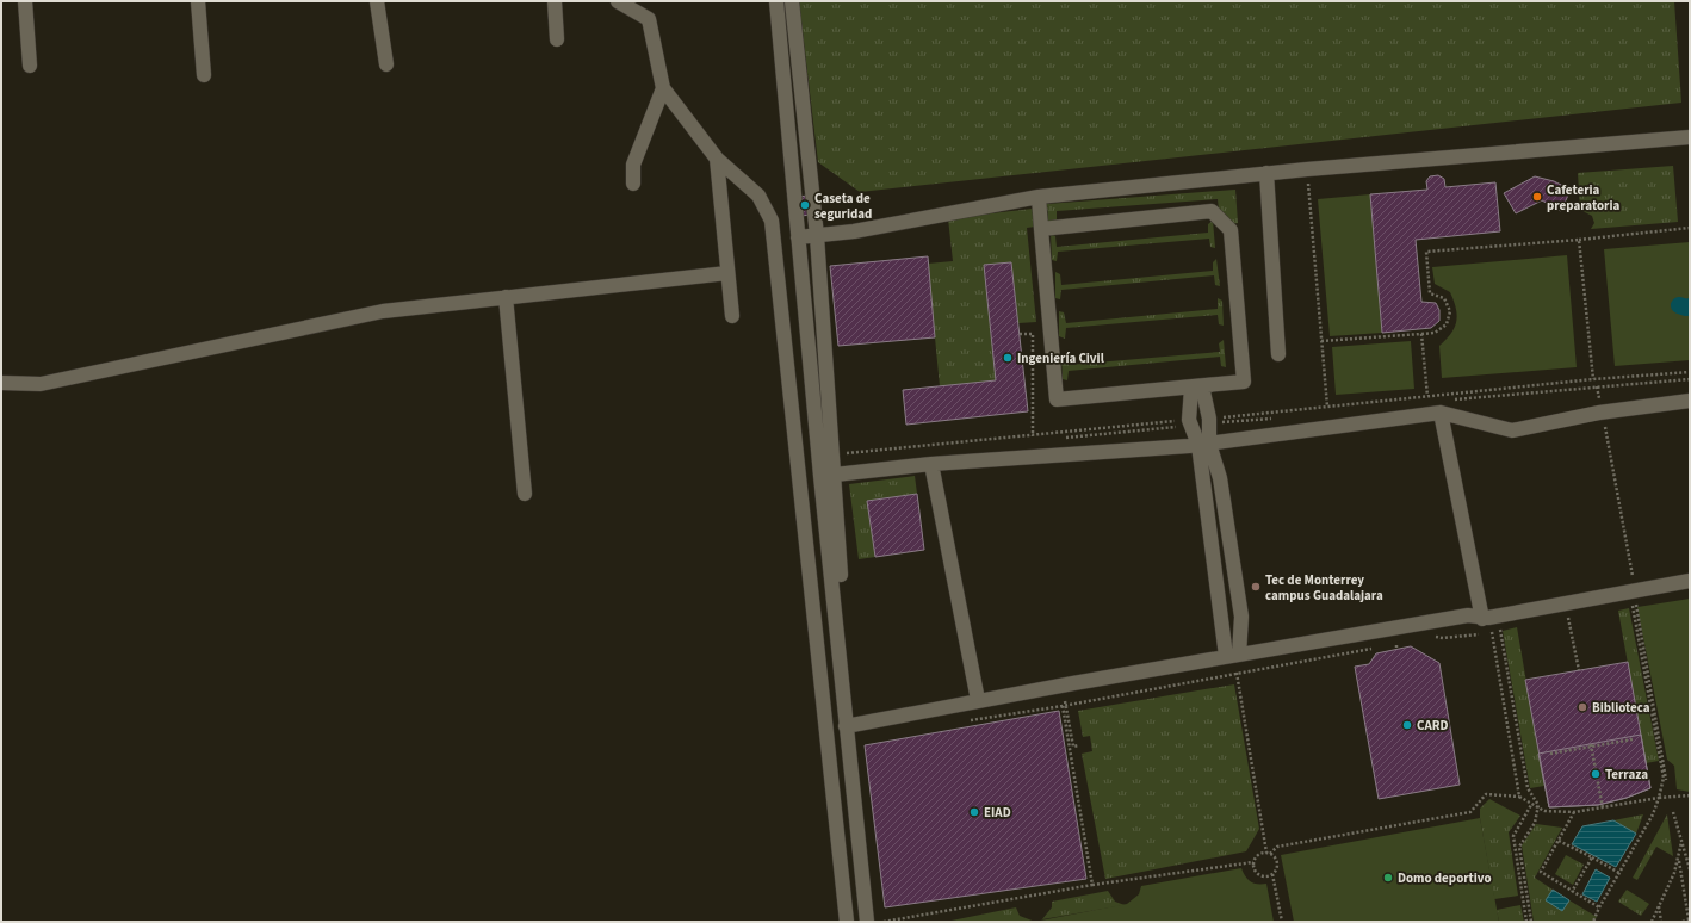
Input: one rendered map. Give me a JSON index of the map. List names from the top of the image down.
{
  "places": [
    "Cafeteria preparatoria",
    "Caseta de seguridad",
    "Ingeniería Civil",
    "Tec de Monterrey campus Guadalajara",
    "Biblioteca",
    "CARD",
    "Terraza",
    "EIAD",
    "Domo deportivo"
  ]
}
